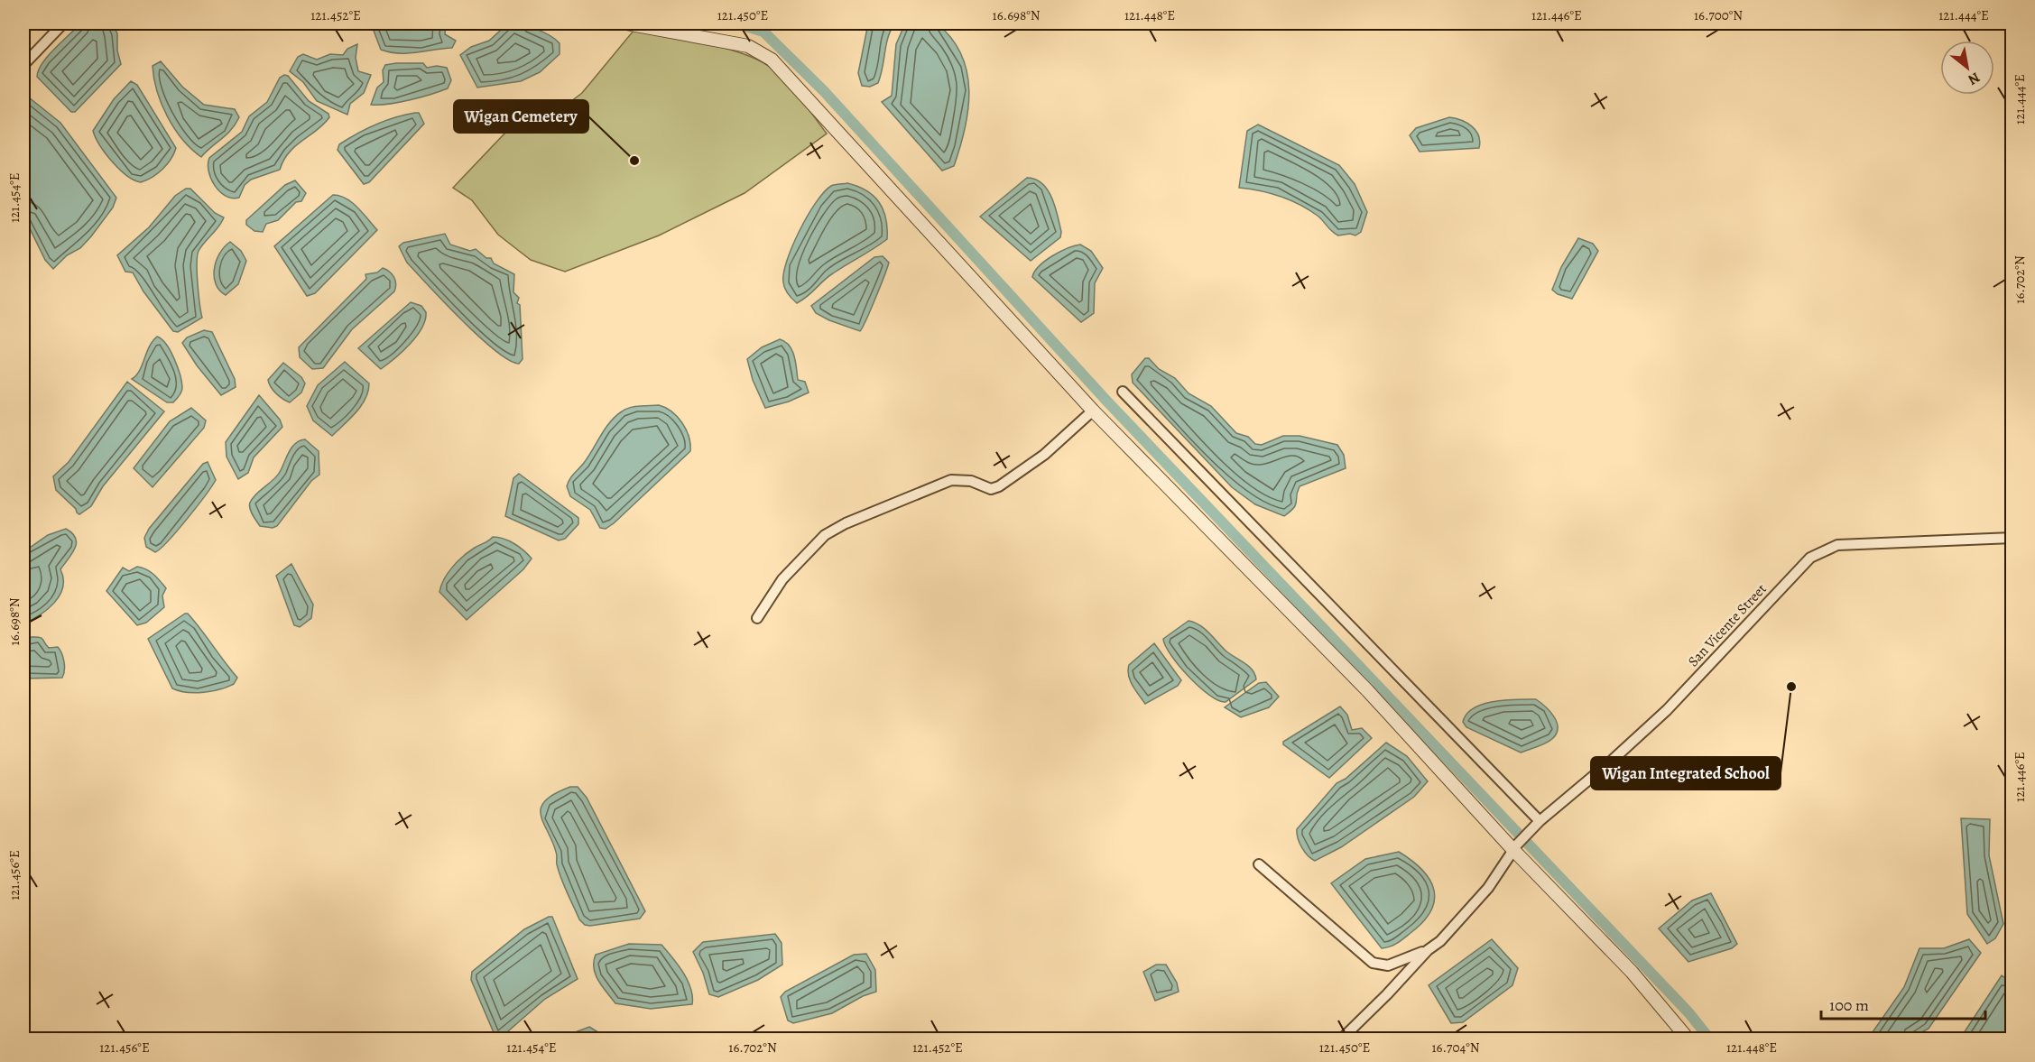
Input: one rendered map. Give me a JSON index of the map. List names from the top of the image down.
{
  "streets": {
    "street": ["San Vicente Street"]
  },
  "places": ["Wigan Cemetery", "Wigan Integrated School"],
  "scale_bar": "100 m",
  "north": "bottom right",
  "coordinates": [
    "121.452°E",
    "121.450°E",
    "16.698°N",
    "121.448°E",
    "121.446°E",
    "16.700°N",
    "121.444°E",
    "121.454°E",
    "16.702°N",
    "121.456°E",
    "16.704°N"
  ]
}
